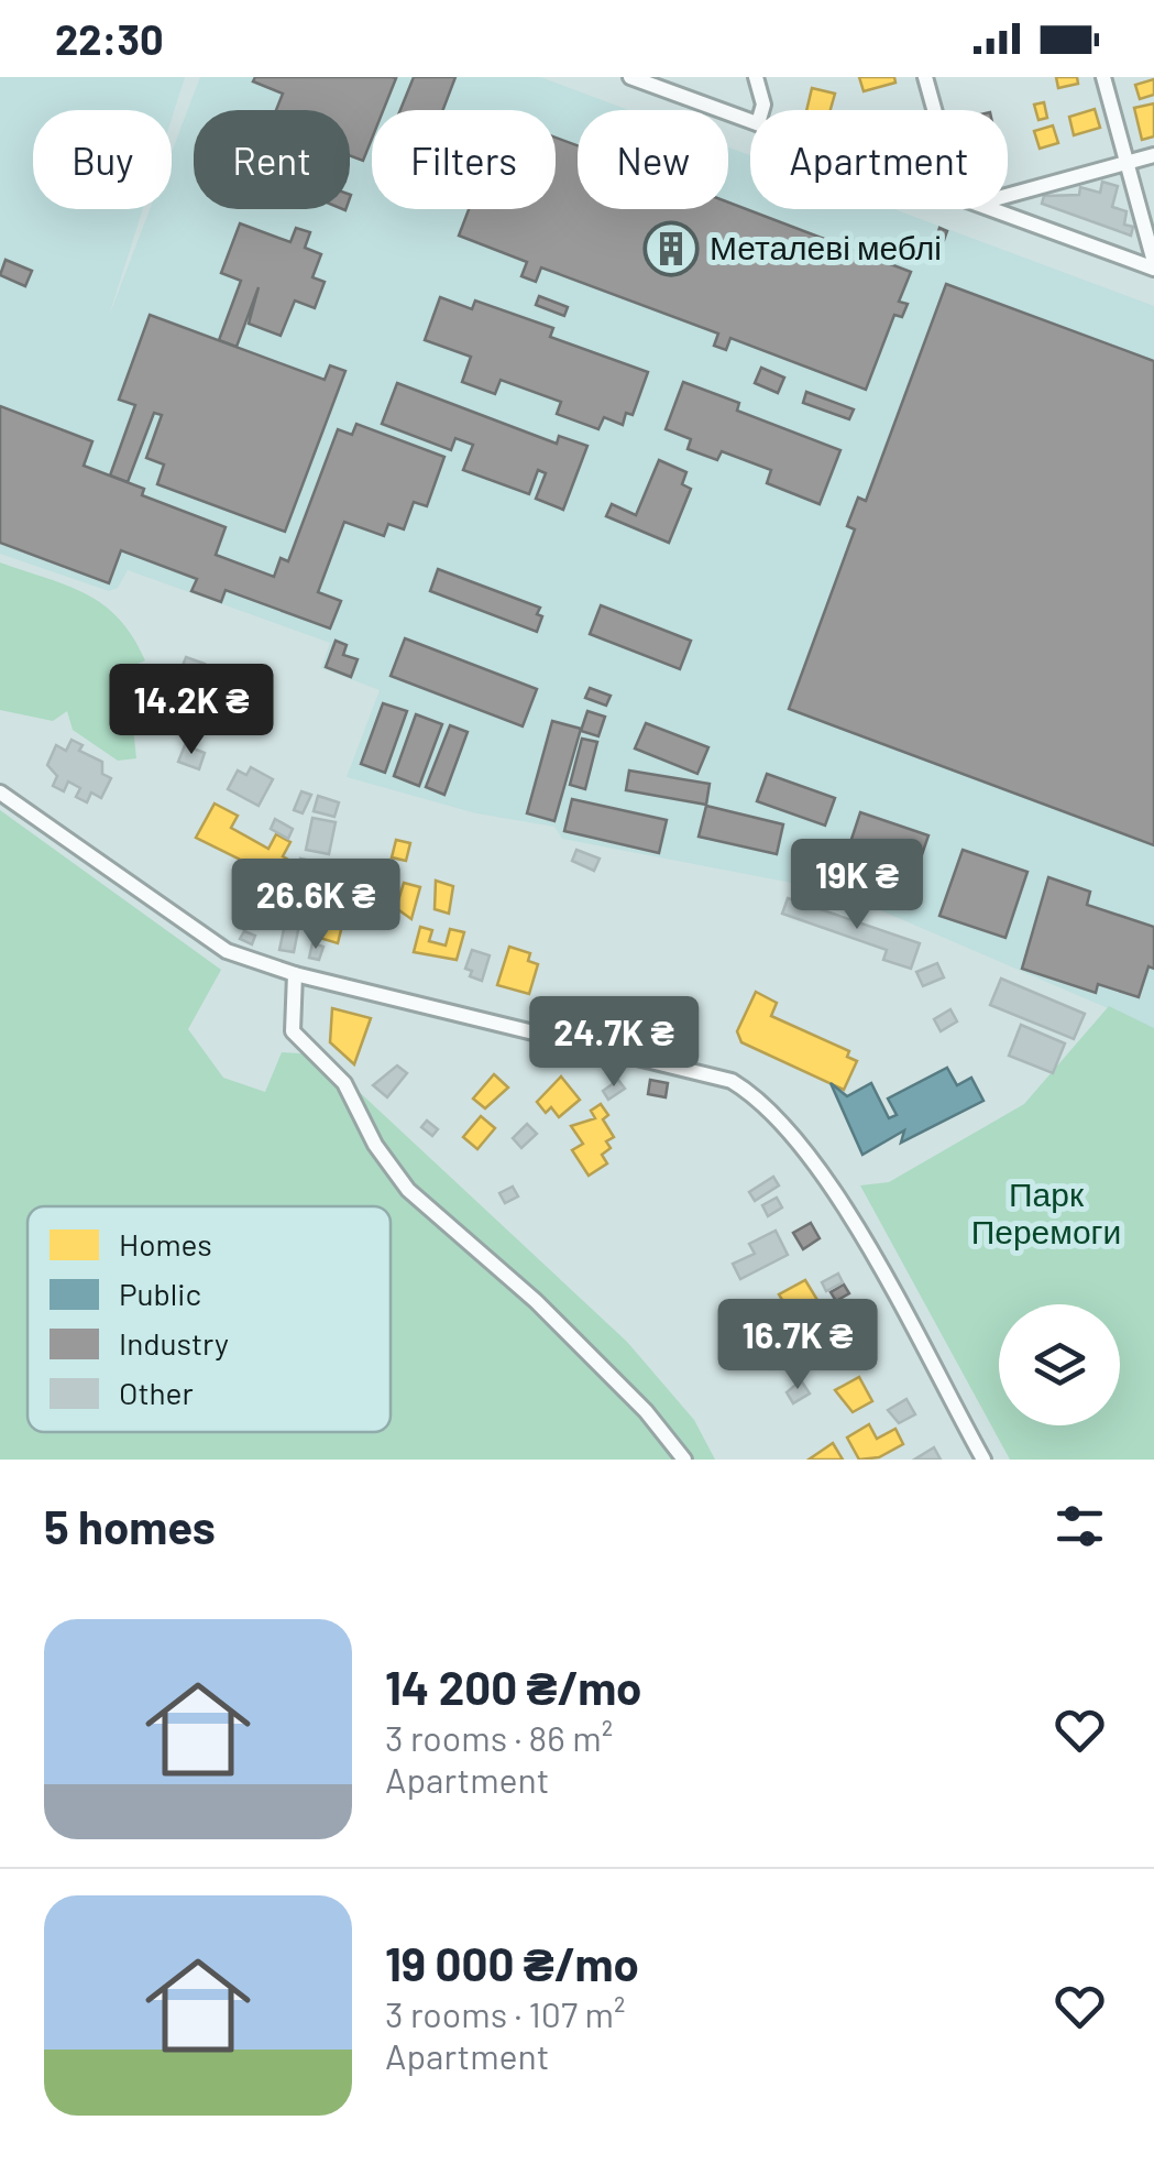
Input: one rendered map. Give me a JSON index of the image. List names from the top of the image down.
{
  "parks": ["Парк Перемоги"],
  "places": {
    "building": ["Металеві меблі"]
  },
  "legend": [
    "Homes",
    "Public",
    "Industry",
    "Other"
  ],
  "page": {
    "status": "22:30",
    "chip": [
      "Buy",
      "Rent",
      "Filters",
      "New",
      "Apartment"
    ],
    "price": [
      "14.2K ₴",
      "19K ₴",
      "26.6K ₴",
      "24.7K ₴",
      "16.7K ₴"
    ],
    "heading": "5 homes",
    "list": [
      {
        "name": "14 200 ₴/mo",
        "note": "3 rooms · 86 m² · Apartment"
      },
      {
        "name": "19 000 ₴/mo",
        "note": "3 rooms · 107 m² · Apartment"
      }
    ]
  }
}
